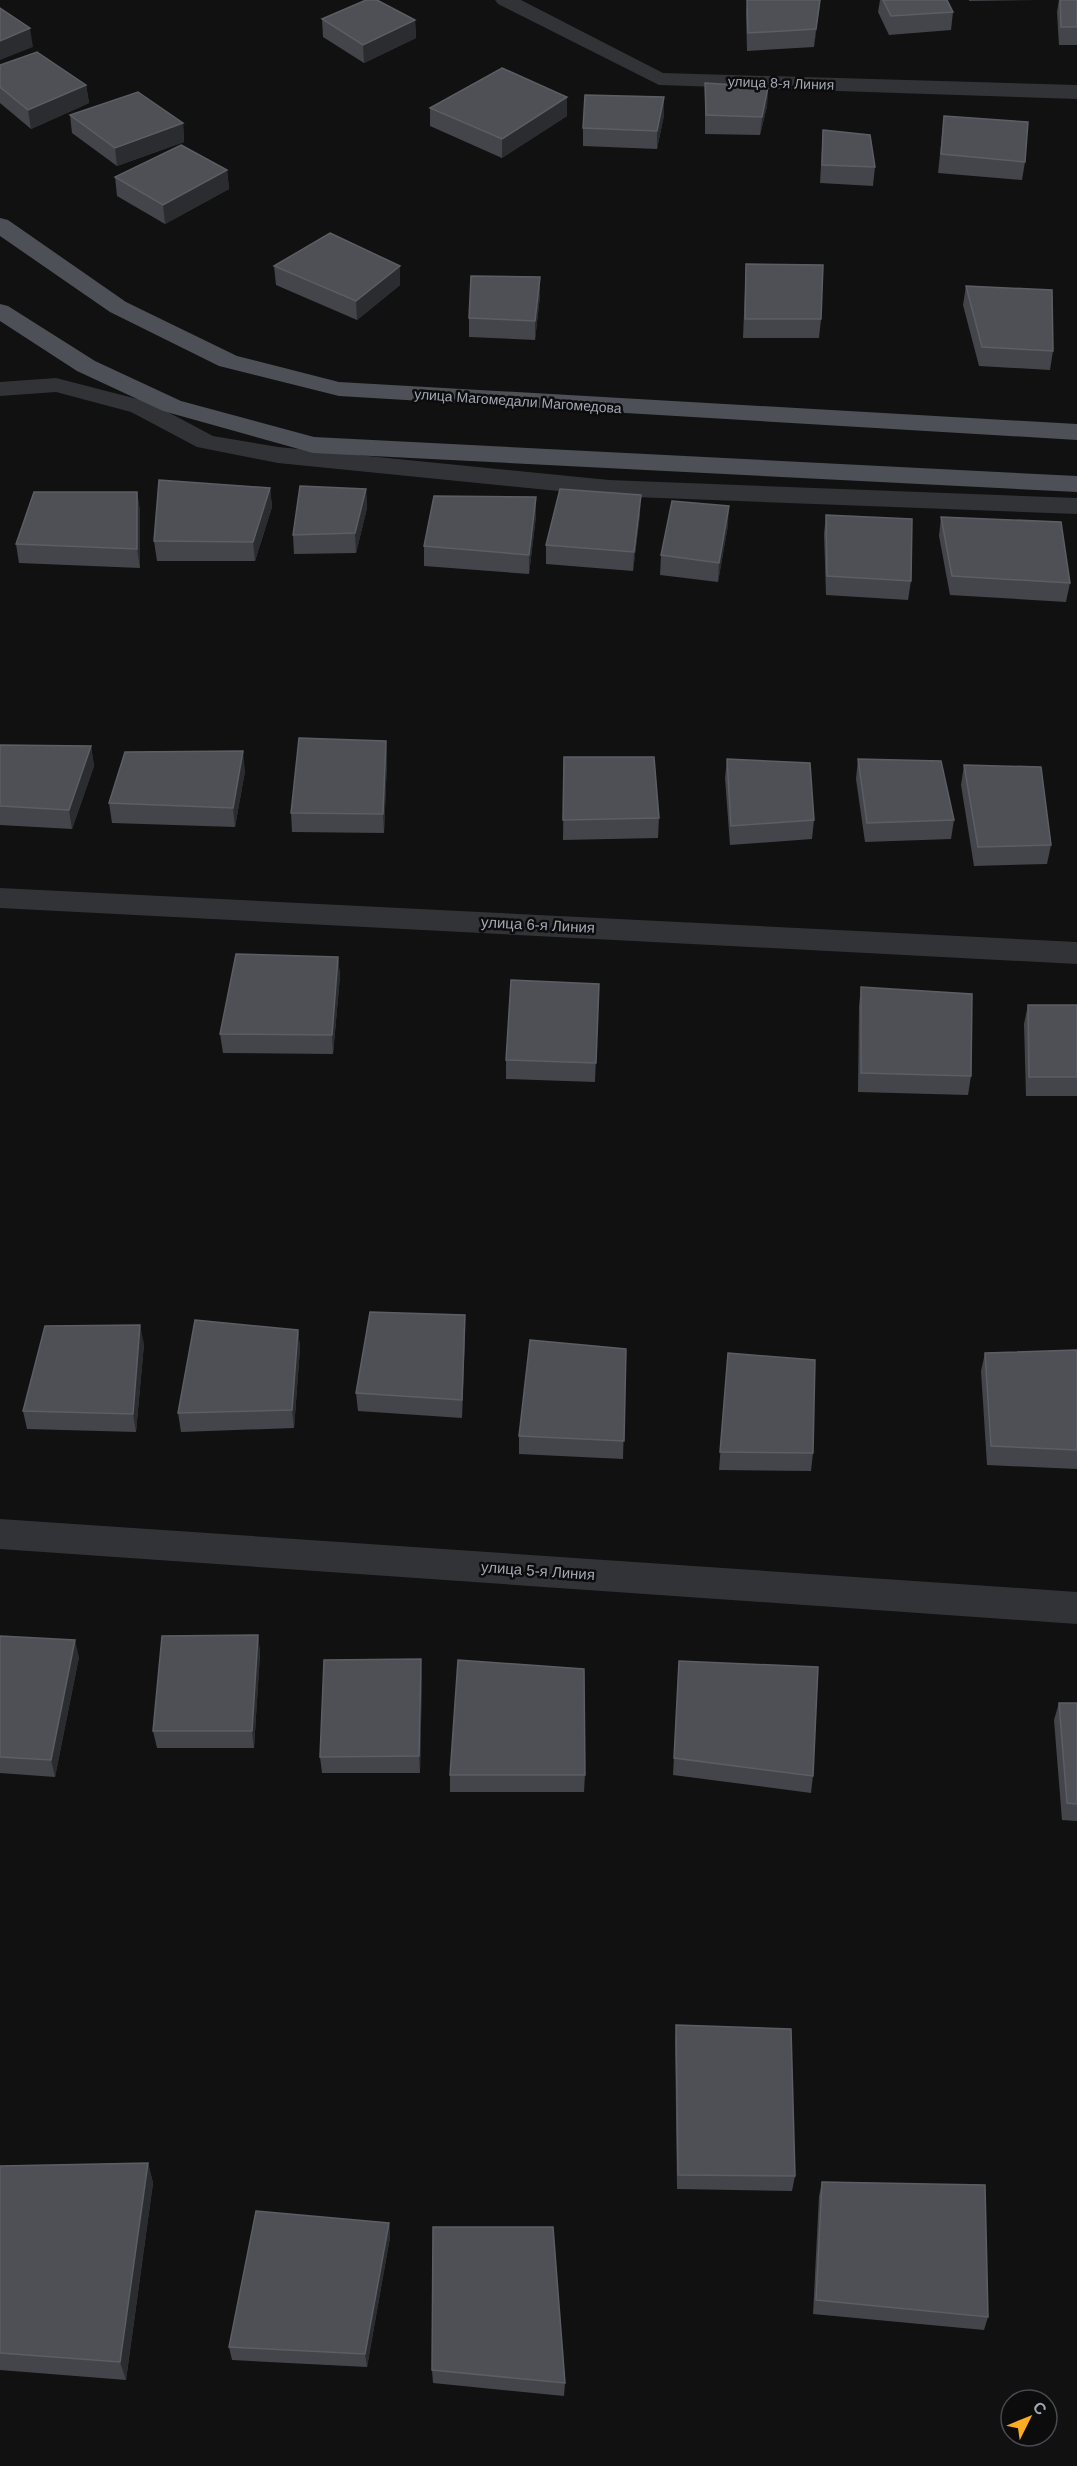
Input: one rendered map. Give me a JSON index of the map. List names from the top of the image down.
{
  "streets": {
    "main road": ["улица Магомедали Магомедова"],
    "street": ["улица 8-я Линия", "улица 6-я Линия", "улица 5-я Линия"]
  },
  "north": "top right"
}
